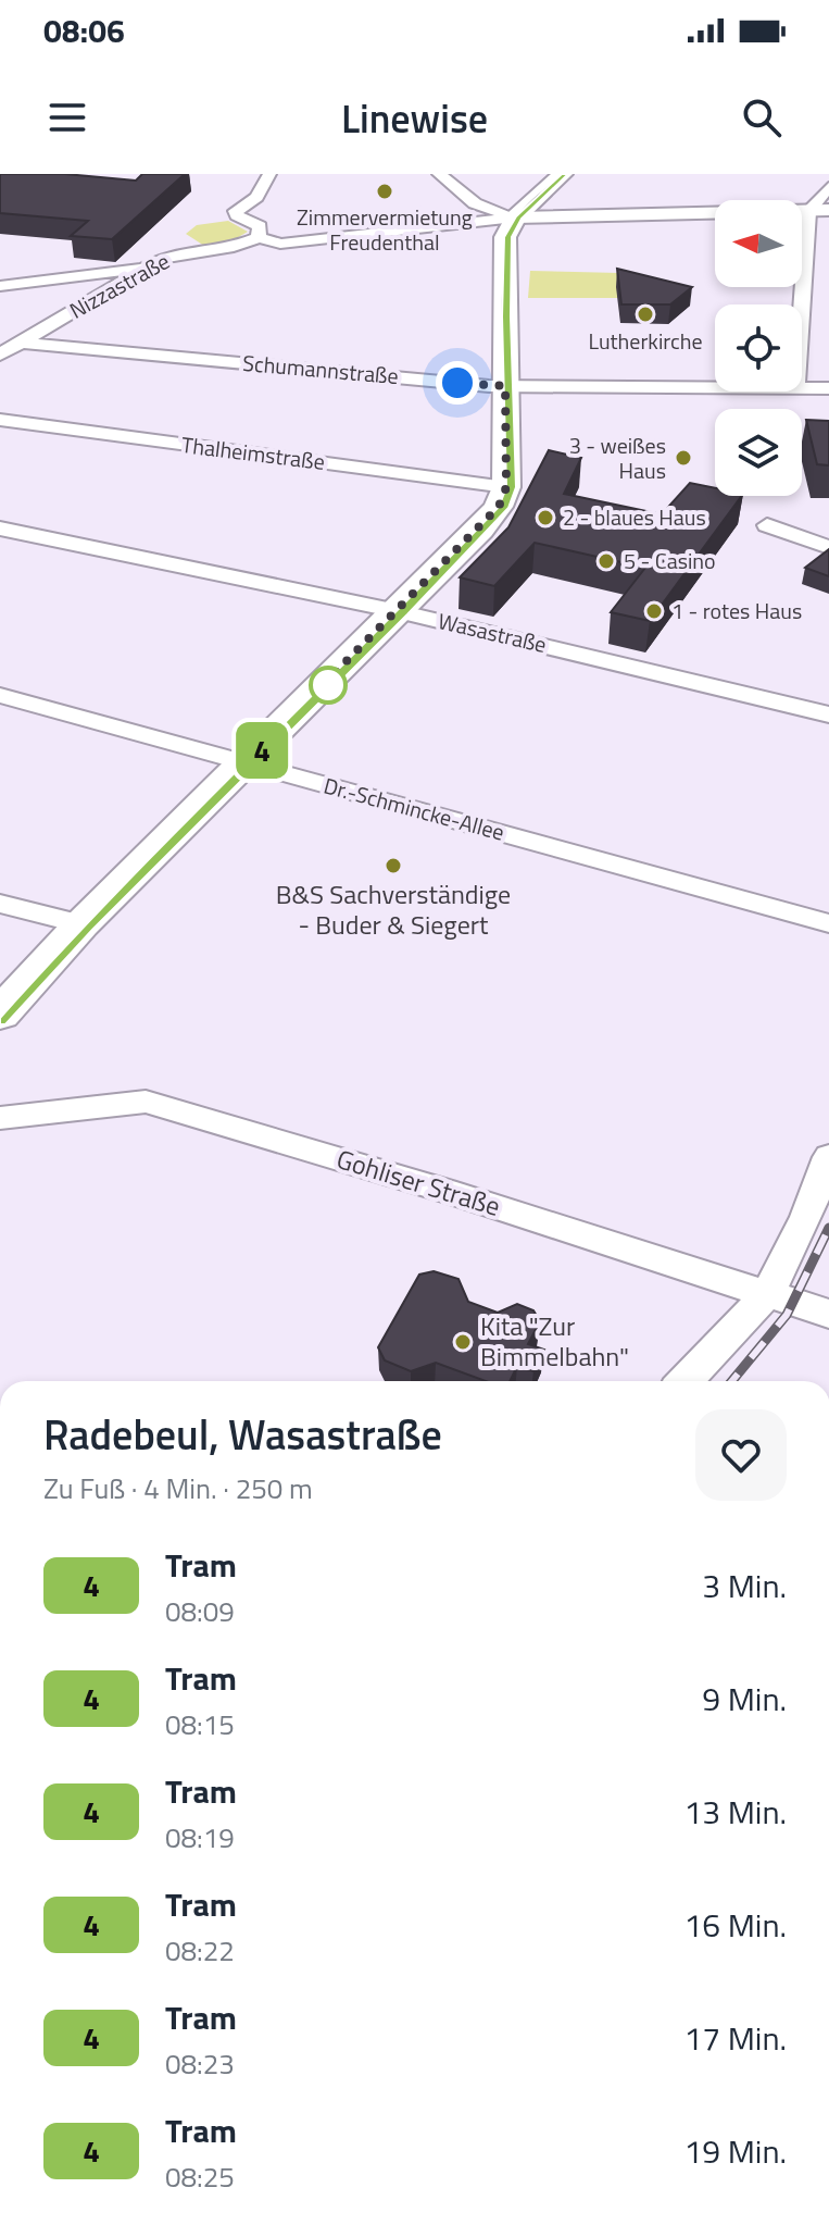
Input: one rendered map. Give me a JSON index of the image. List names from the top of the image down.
{
  "streets": {
    "street": [
      "Nizzastraße",
      "Schumannstraße",
      "Thalheimstraße",
      "Wasastraße",
      "Dr.-Schmincke-Allee",
      "Gohliser Straße"
    ]
  },
  "crossings": [
    ["Nizzastraße", "Schumannstraße"]
  ],
  "places": [
    "Zimmervermietung Freudenthal",
    "Lutherkirche",
    "3 - weißes Haus",
    "2 - blaues Haus",
    "5 - Casino",
    "1 - rotes Haus",
    "B&S Sachverständige - Buder & Siegert",
    "Kita \"Zur Bimmelbahn\""
  ],
  "lines": ["tram line 4"],
  "north": "left",
  "page": {
    "status": "08:06",
    "header": "Linewise",
    "on_map": "4",
    "heading": ["Radebeul, Wasastraße", "Zu Fuß · 4 Min. · 250 m"],
    "list": [
      {
        "mark": "4",
        "name": "Tram",
        "note": "08:09",
        "value": "3 Min."
      },
      {
        "mark": "4",
        "name": "Tram",
        "note": "08:15",
        "value": "9 Min."
      },
      {
        "mark": "4",
        "name": "Tram",
        "note": "08:19",
        "value": "13 Min."
      },
      {
        "mark": "4",
        "name": "Tram",
        "note": "08:22",
        "value": "16 Min."
      },
      {
        "mark": "4",
        "name": "Tram",
        "note": "08:23",
        "value": "17 Min."
      },
      {
        "mark": "4",
        "name": "Tram",
        "note": "08:25",
        "value": "19 Min."
      }
    ]
  }
}
